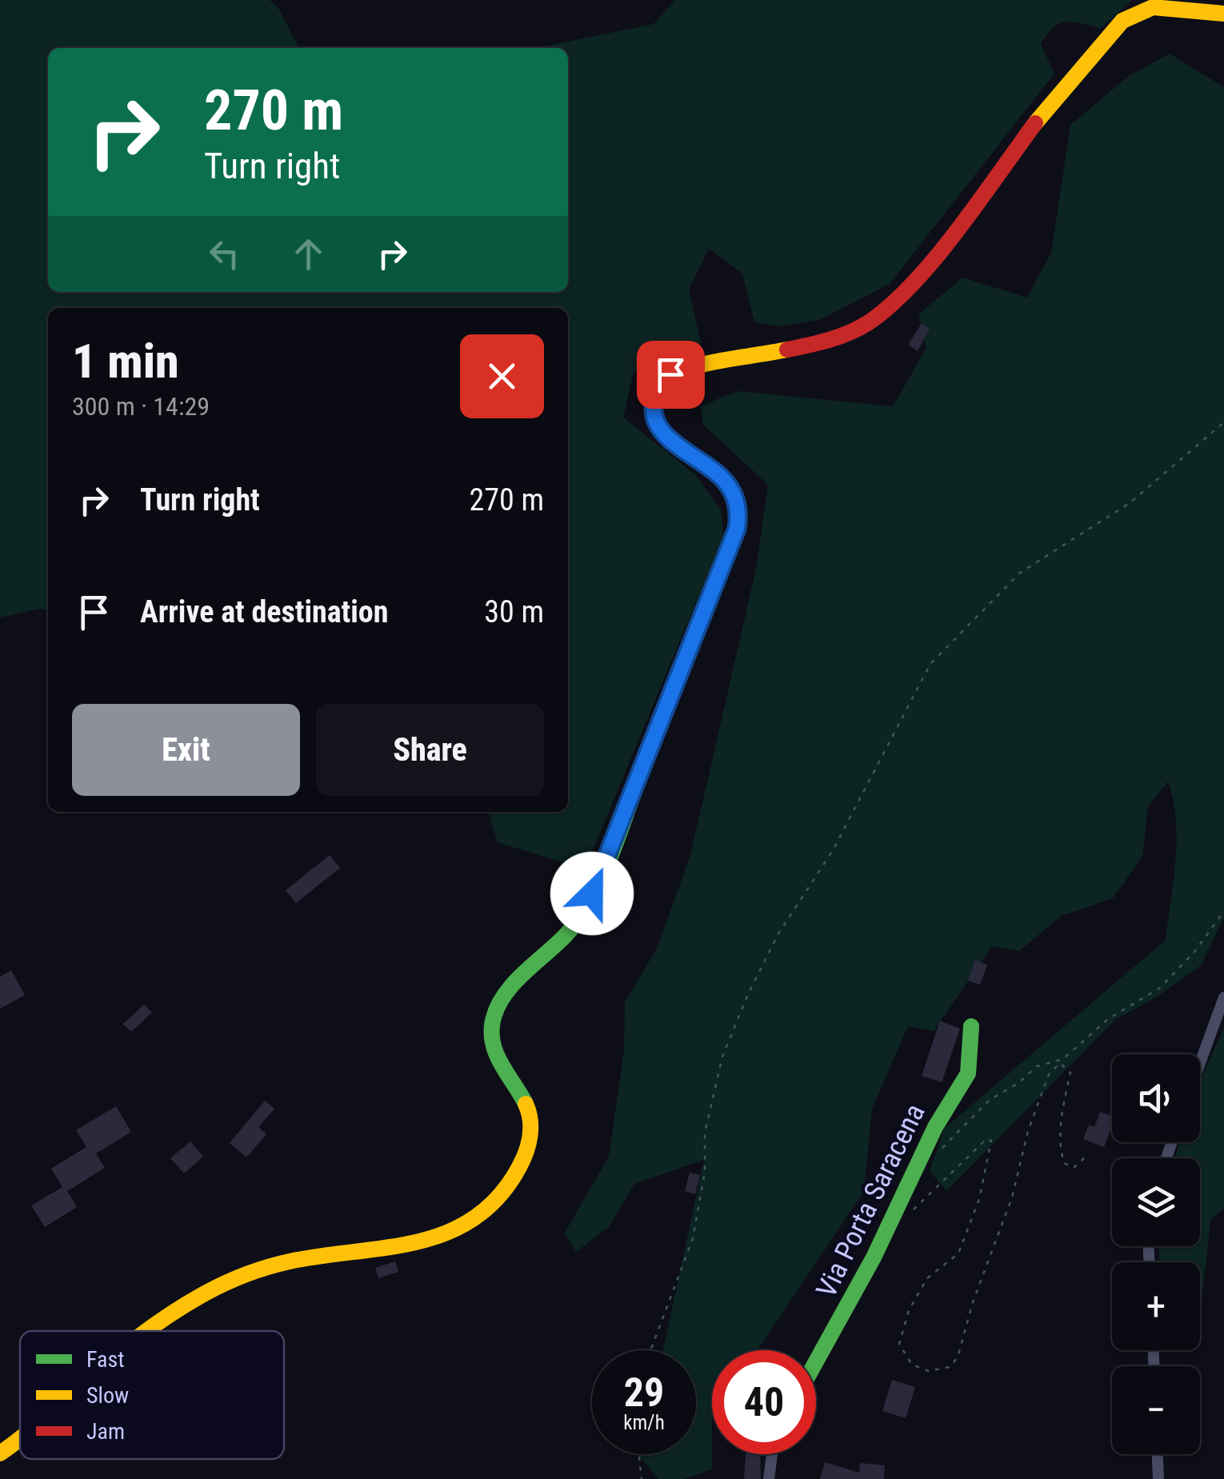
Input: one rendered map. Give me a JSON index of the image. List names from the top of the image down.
{
  "streets": {
    "street": ["Via Porta Saracena"]
  },
  "legend": ["Fast", "Slow", "Jam"],
  "page": {
    "turn": ["270 m", "Turn right"],
    "heading": ["1 min", "300 m · 14:29"],
    "list": [
      {
        "name": "Turn right",
        "value": "270 m"
      },
      {
        "name": "Arrive at destination",
        "value": "30 m"
      }
    ],
    "buttons": ["Exit", "Share"],
    "map_buttons": ["+", "−"],
    "speed": "29 km/h",
    "limit": "40"
  }
}
